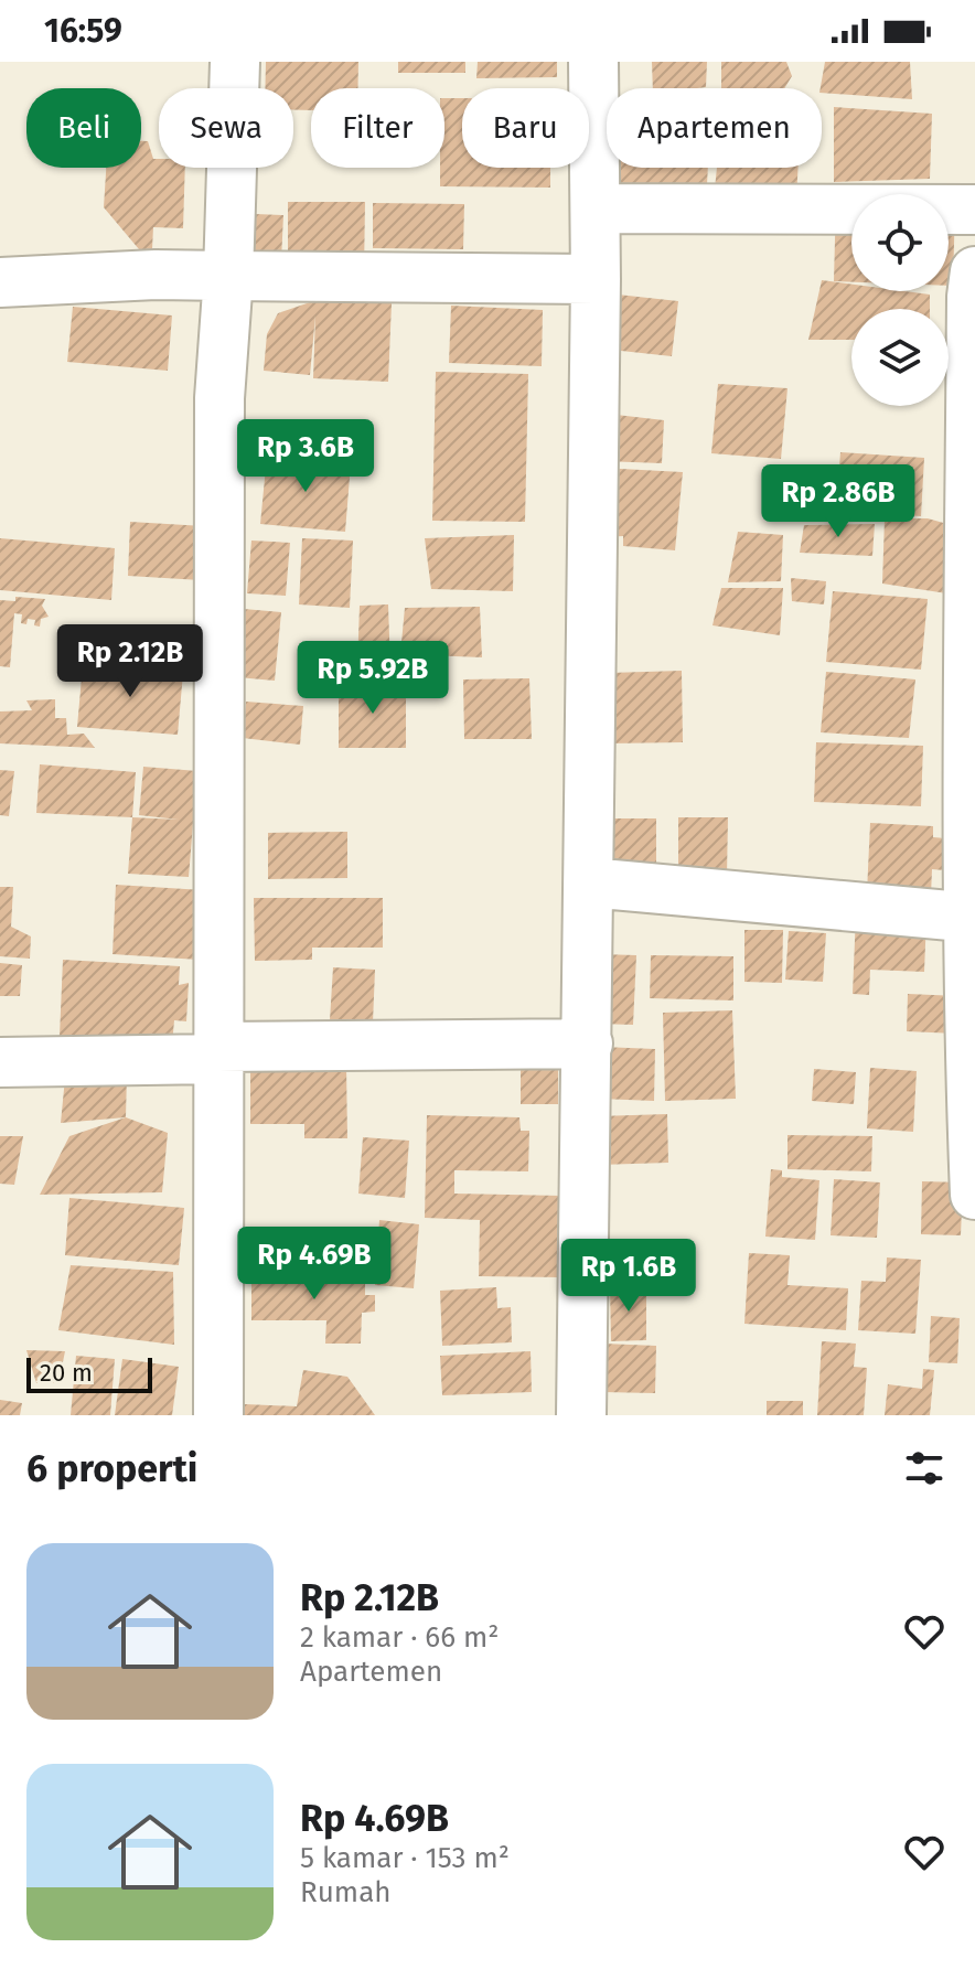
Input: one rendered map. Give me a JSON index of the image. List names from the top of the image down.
{
  "scale_bar": "20 m",
  "page": {
    "status": "16:59",
    "chip": [
      "Beli",
      "Sewa",
      "Filter",
      "Baru",
      "Apartemen"
    ],
    "price": [
      "Rp 3.6B",
      "Rp 2.86B",
      "Rp 2.12B",
      "Rp 5.92B",
      "Rp 4.69B",
      "Rp 1.6B"
    ],
    "scale": "20 m",
    "heading": "6 properti",
    "list": [
      {
        "name": "Rp 2.12B",
        "note": "2 kamar · 66 m² · Apartemen"
      },
      {
        "name": "Rp 4.69B",
        "note": "5 kamar · 153 m² · Rumah"
      }
    ]
  }
}
